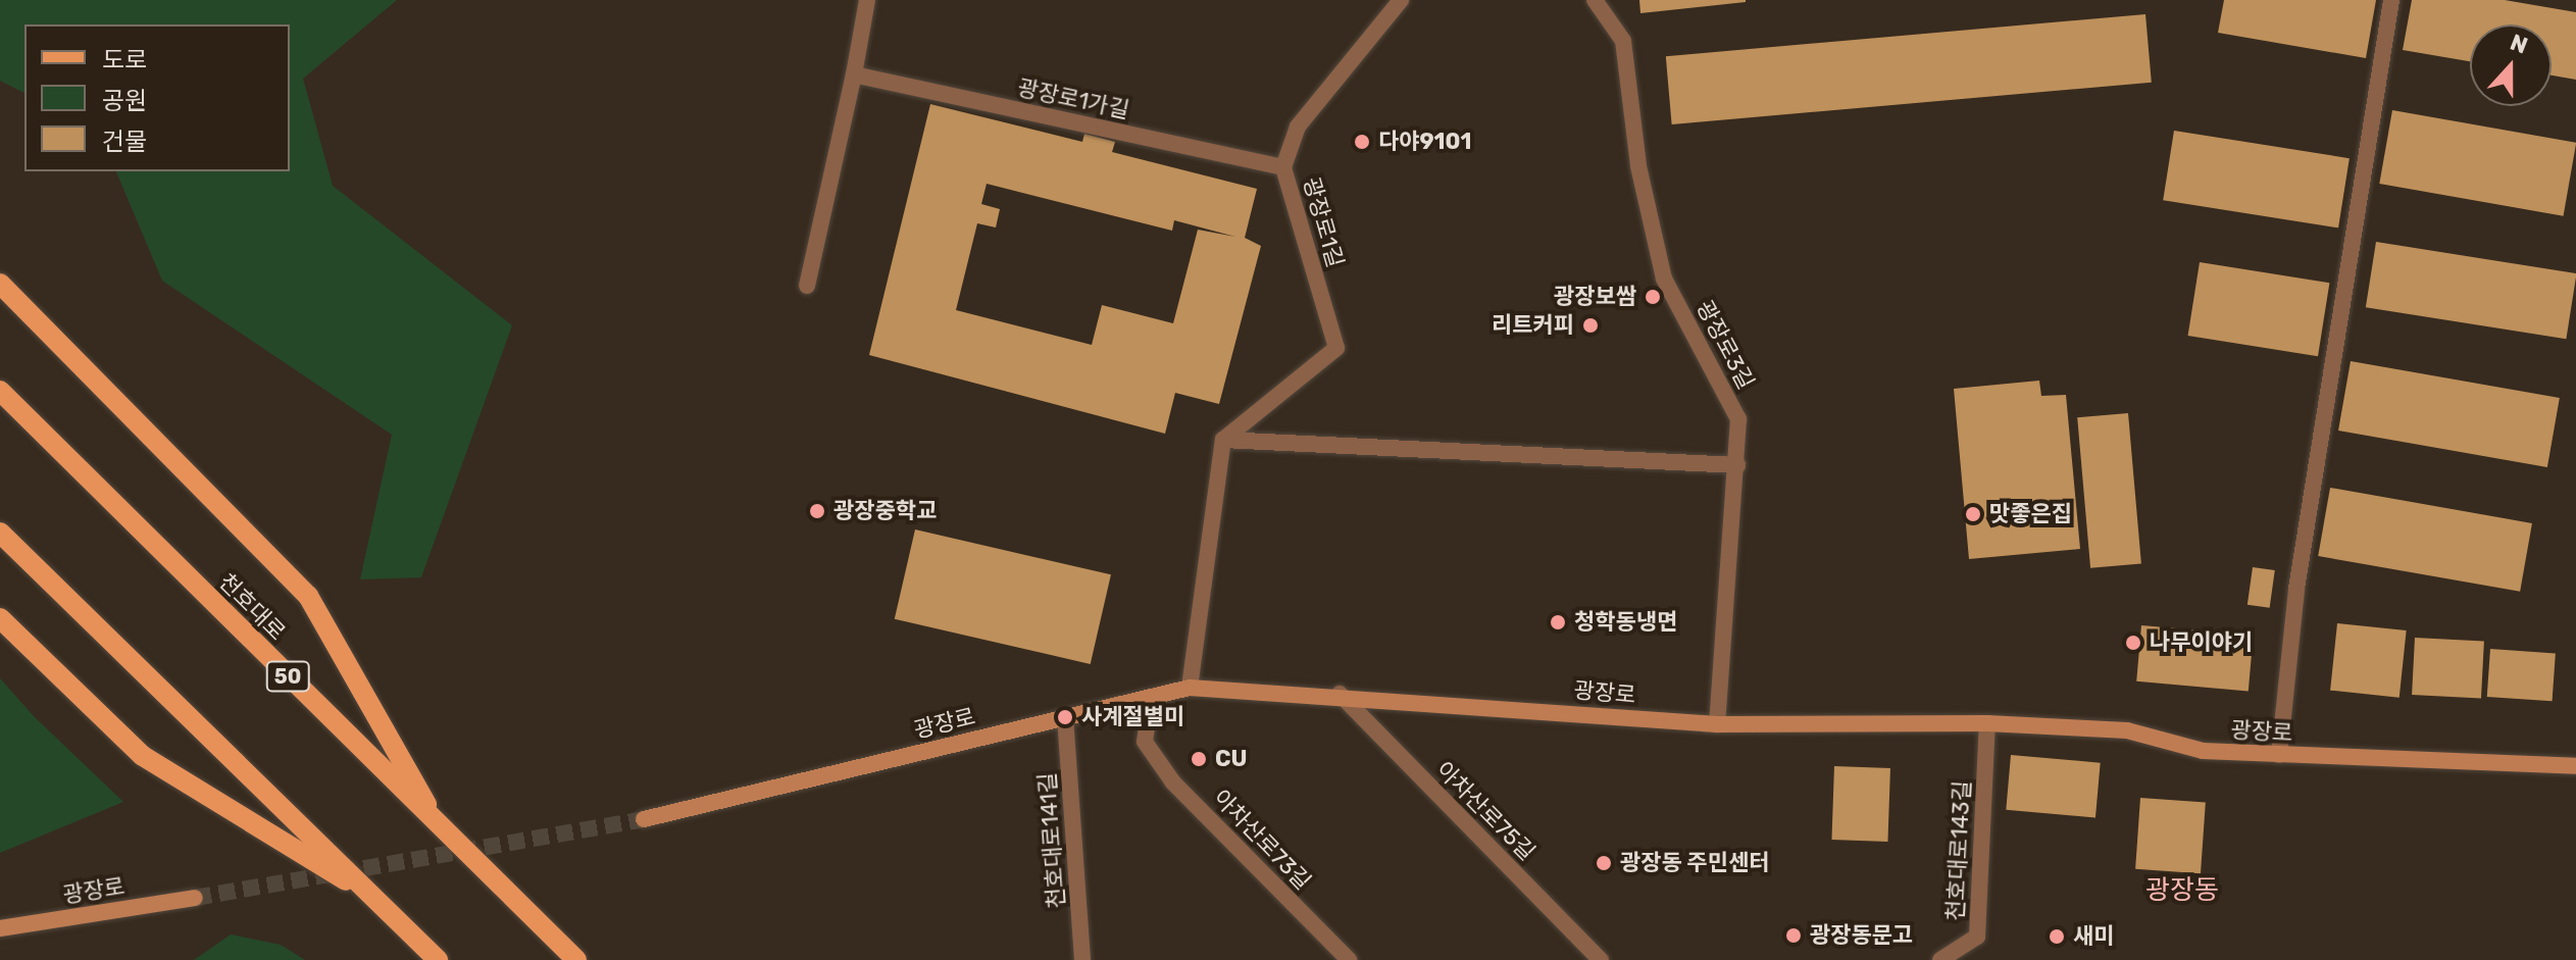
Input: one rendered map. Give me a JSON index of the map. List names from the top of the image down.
{
  "streets": {
    "main road": ["천호대로", "50"],
    "street": [
      "광장로1가길",
      "광장로1길",
      "광장로3길",
      "광장로",
      "아차산로75길",
      "아차산로73길",
      "천호대로141길",
      "천호대로143길"
    ]
  },
  "crossings": [
    ["광장로1가길", "광장로1길"],
    ["광장로3길", "광장로"],
    ["광장로", "아차산로75길"],
    ["광장로", "아차산로73길"],
    ["광장로", "천호대로141길"],
    ["광장로", "천호대로143길"]
  ],
  "districts": ["광장동"],
  "places": [
    "다야9101",
    "광장보쌈",
    "리트커피",
    "광장중학교",
    "맛좋은집",
    "청학동냉면",
    "나무이야기",
    "사계절별미",
    "CU",
    "광장동 주민센터",
    "광장동문고",
    "새미"
  ],
  "legend": ["도로", "공원", "건물"],
  "north": "top"
}
